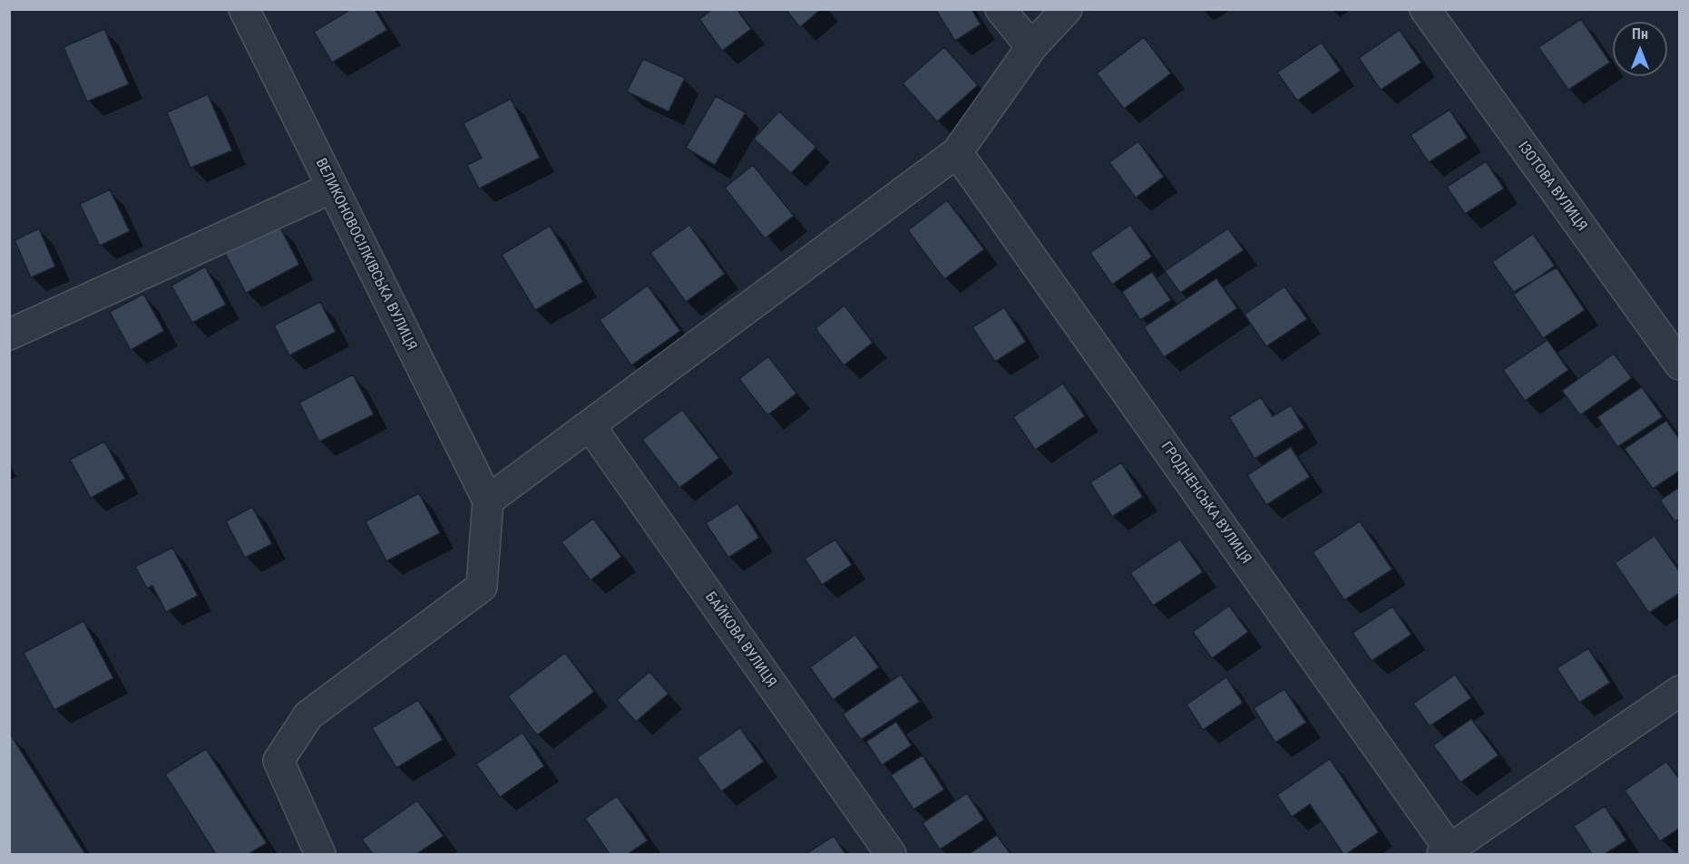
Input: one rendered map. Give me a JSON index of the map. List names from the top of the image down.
{
  "streets": {
    "street": [
      "ІЗОТОВА ВУЛИЦЯ",
      "ВЕЛИКОНОВОСІЛКІВСЬКА ВУЛИЦЯ",
      "ГРОДНЕНСЬКА ВУЛИЦЯ",
      "БАЙКОВА ВУЛИЦЯ"
    ]
  },
  "north": "top"
}
